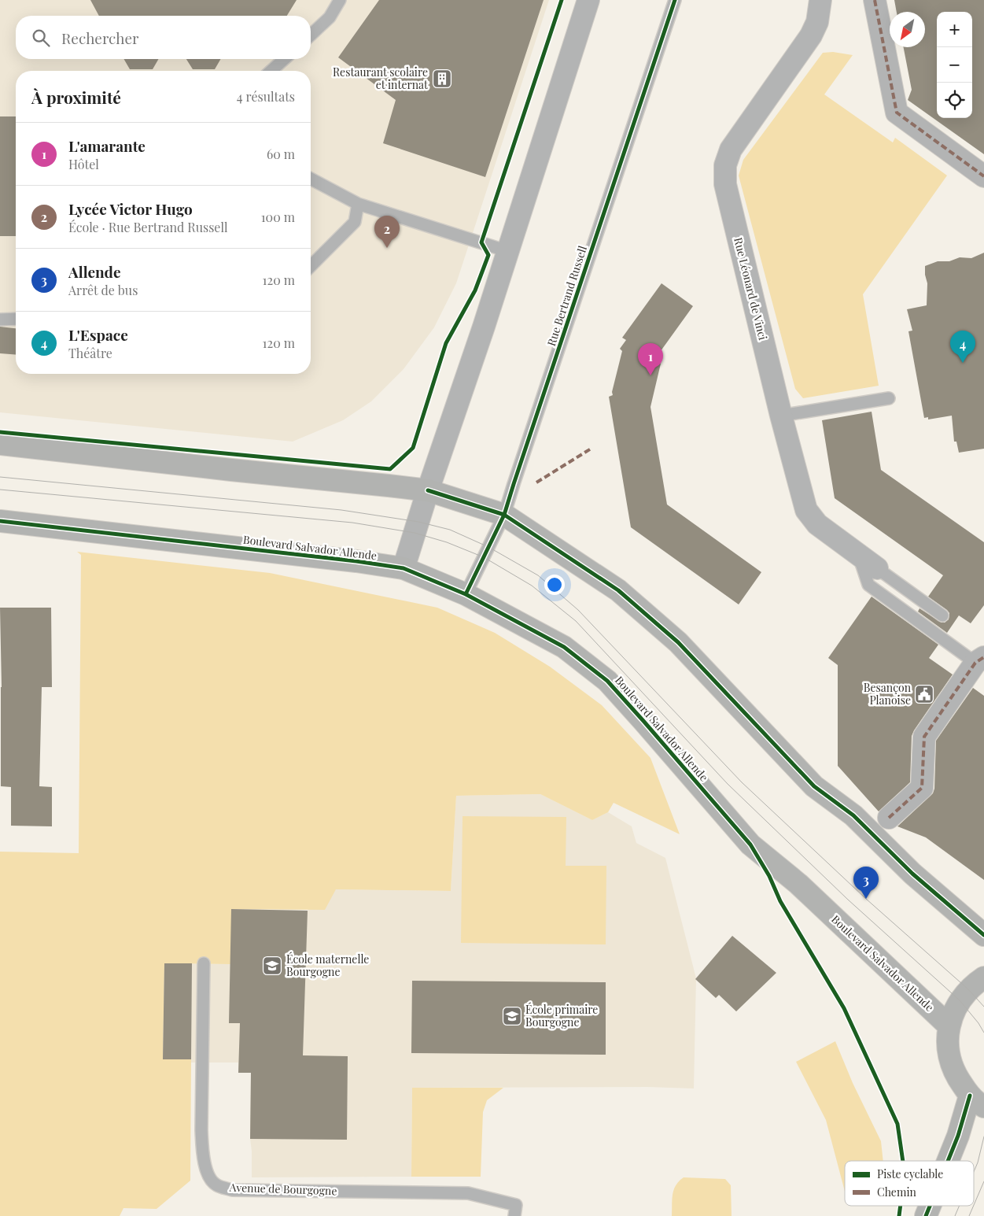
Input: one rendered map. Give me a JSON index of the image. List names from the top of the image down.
{
  "streets": {
    "street": ["Rue Léonard de Vinci", "Boulevard Salvador Allende"],
    "lane": ["Rue Bertrand Russell", "Avenue de Bourgogne"]
  },
  "crossings": [
    ["Rue Bertrand Russell", "Boulevard Salvador Allende"]
  ],
  "places": {
    "building": ["Restaurant scolaire et internat"],
    "public building": ["Besançon Planoise"],
    "school or university": ["École maternelle Bourgogne", "École primaire Bourgogne"]
  },
  "legend": ["Piste cyclable", "Chemin"],
  "north": "bottom left",
  "page": {
    "map_buttons": ["+", "−"],
    "search": "Rechercher",
    "heading": ["À proximité", "4 résultats"],
    "list": [
      {
        "mark": "1",
        "name": "L'amarante",
        "note": "Hôtel",
        "value": "60 m"
      },
      {
        "mark": "2",
        "name": "Lycée Victor Hugo",
        "note": "École · Rue Bertrand Russell",
        "value": "100 m"
      },
      {
        "mark": "3",
        "name": "Allende",
        "note": "Arrêt de bus",
        "value": "120 m"
      },
      {
        "mark": "4",
        "name": "L'Espace",
        "note": "Théâtre",
        "value": "120 m"
      }
    ],
    "pins": [
      "2",
      "4",
      "1",
      "3"
    ]
  }
}
